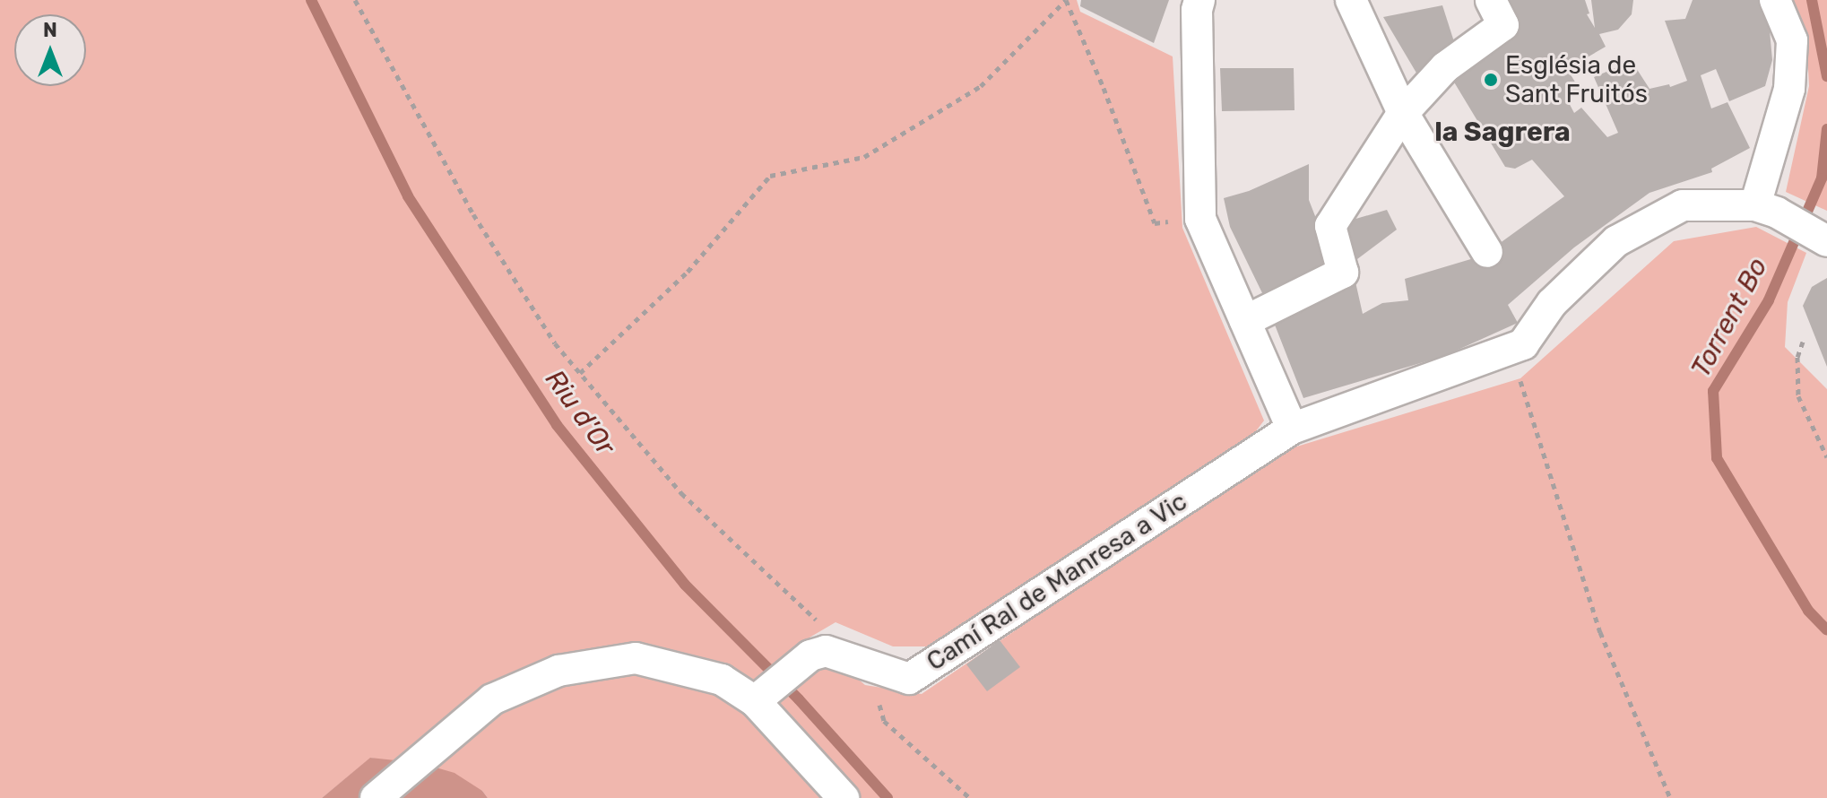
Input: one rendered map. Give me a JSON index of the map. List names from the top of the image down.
{
  "streets": {
    "street": ["Camí Ral de Manresa a Vic"]
  },
  "districts": ["la Sagrera"],
  "water": ["Torrent Bo", "Riu d'Or"],
  "places": ["Església de Sant Fruitós"],
  "north": "top"
}
